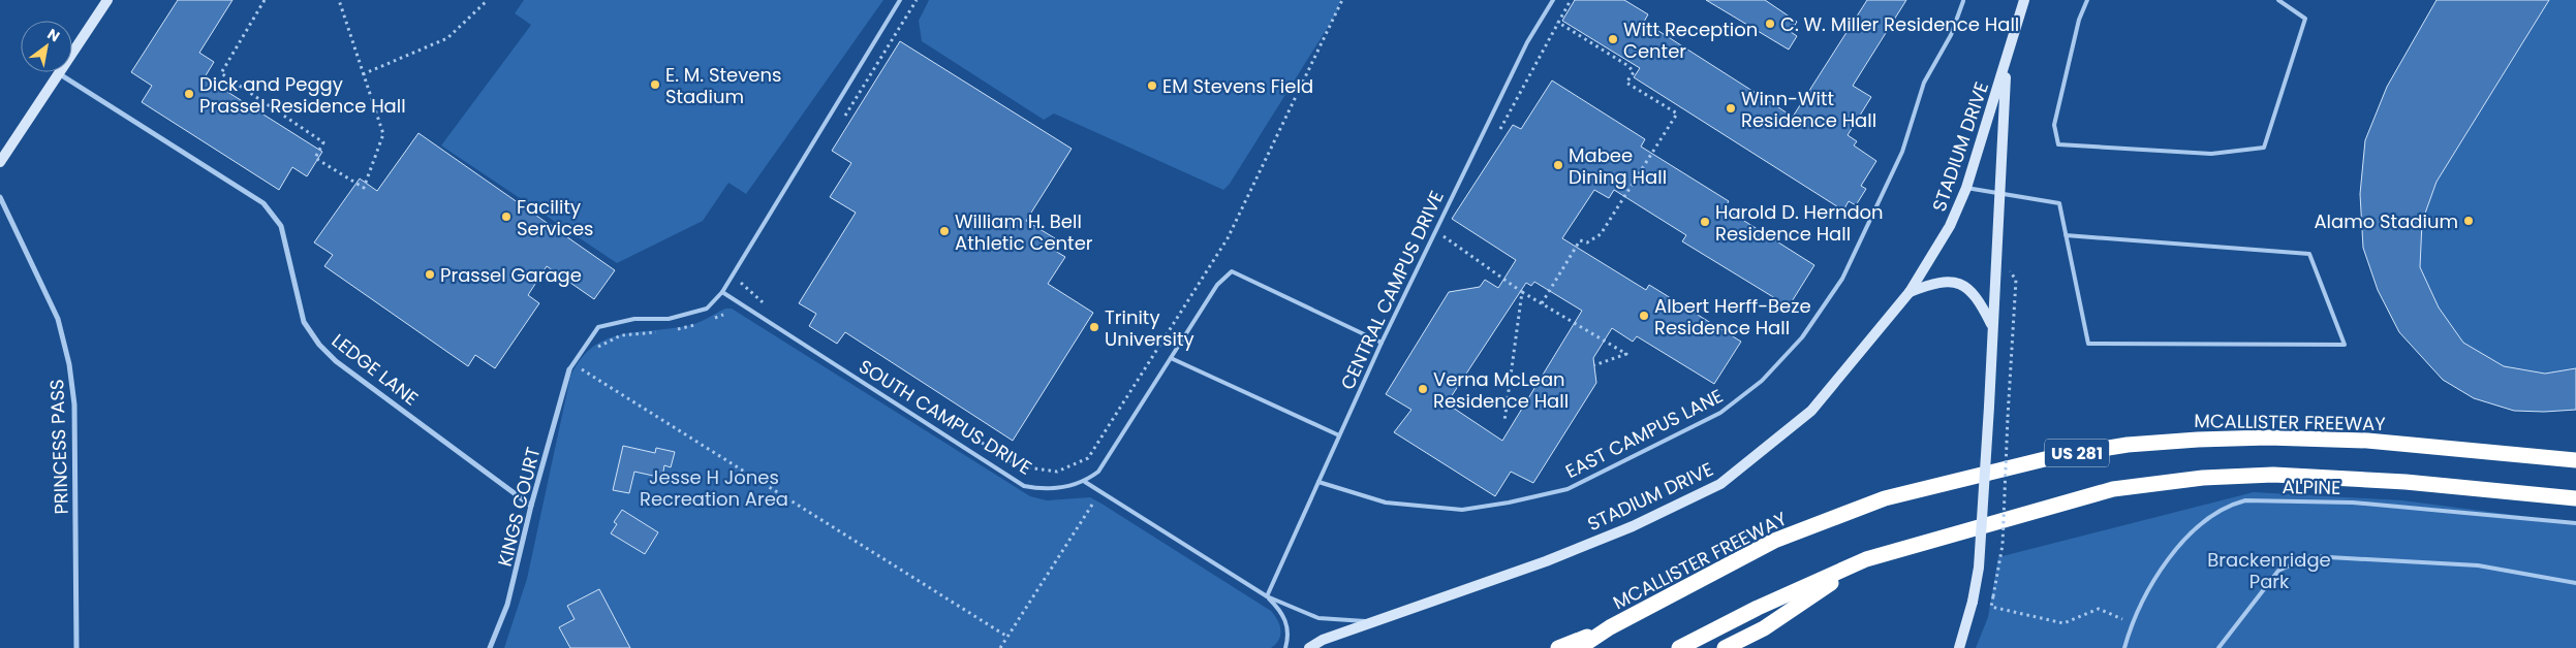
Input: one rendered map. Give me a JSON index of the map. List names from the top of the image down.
{
  "streets": {
    "highway": ["MCALLISTER FREEWAY", "US 281"],
    "main road": ["STADIUM DRIVE"],
    "street": ["LEDGE LANE", "PRINCESS PASS", "KINGS COURT"],
    "lane": [
      "CENTRAL CAMPUS DRIVE",
      "SOUTH CAMPUS DRIVE",
      "EAST CAMPUS LANE",
      "ALPINE"
    ]
  },
  "crossings": [
    ["CENTRAL CAMPUS DRIVE", "EAST CAMPUS LANE"],
    ["LEDGE LANE", "KINGS COURT"]
  ],
  "parks": ["Jesse H Jones Recreation Area", "Brackenridge Park"],
  "places": [
    "C. W. Miller Residence Hall",
    "Witt Reception Center",
    "E. M. Stevens Stadium",
    "EM Stevens Field",
    "Dick and Peggy Prassel Residence Hall",
    "Winn-Witt Residence Hall",
    "Mabee Dining Hall",
    "Facility Services",
    "Alamo Stadium",
    "Harold D. Herndon Residence Hall",
    "William H. Bell Athletic Center",
    "Prassel Garage",
    "Albert Herff-Beze Residence Hall",
    "Trinity University",
    "Verna McLean Residence Hall"
  ],
  "north": "top right"
}
